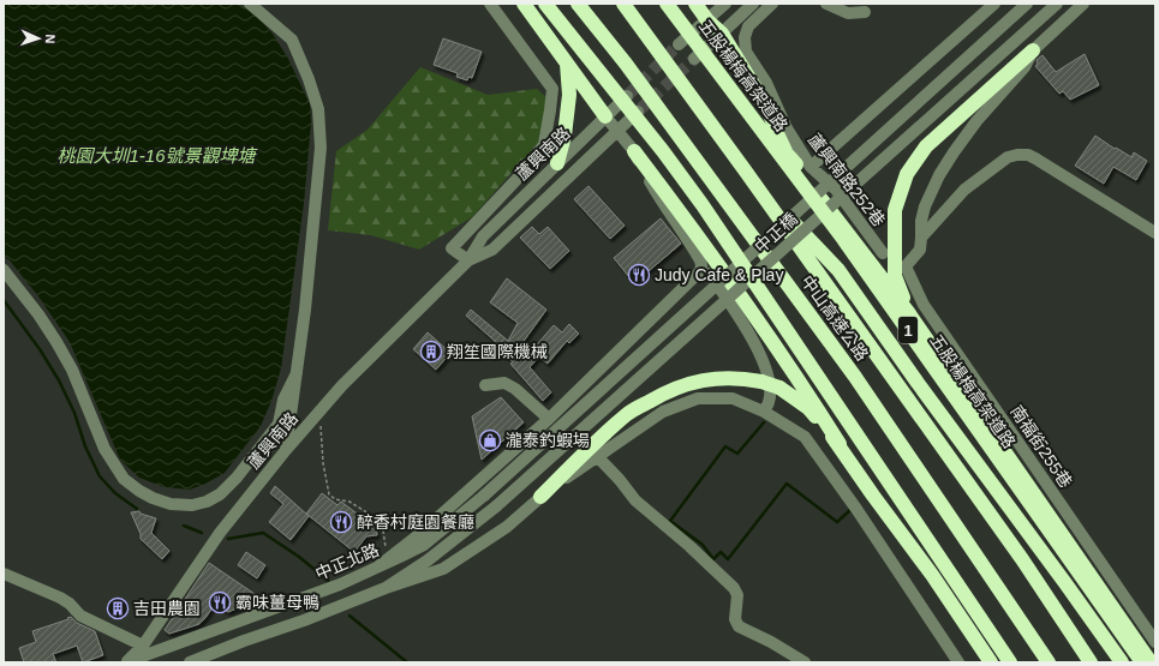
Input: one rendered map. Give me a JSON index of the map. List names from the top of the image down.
{
  "streets": {
    "highway": ["五股楊梅高架道路", "中山高速公路", "1"],
    "street": [
      "蘆興南路",
      "蘆興南路252巷",
      "中正橋",
      "南福街255巷",
      "中正北路"
    ]
  },
  "crossings": [
    ["蘆興南路", "中正北路"],
    ["中正橋", "中正北路"]
  ],
  "water": ["桃園大圳1-16號景觀埤塘"],
  "places": {
    "restaurant": ["Judy Cafe & Play", "醉香村庭園餐廳", "霸味薑母鴨"],
    "building": ["翔笙國際機械", "吉田農園"],
    "shop": ["瀧泰釣蝦場"]
  },
  "north": "right"
}
